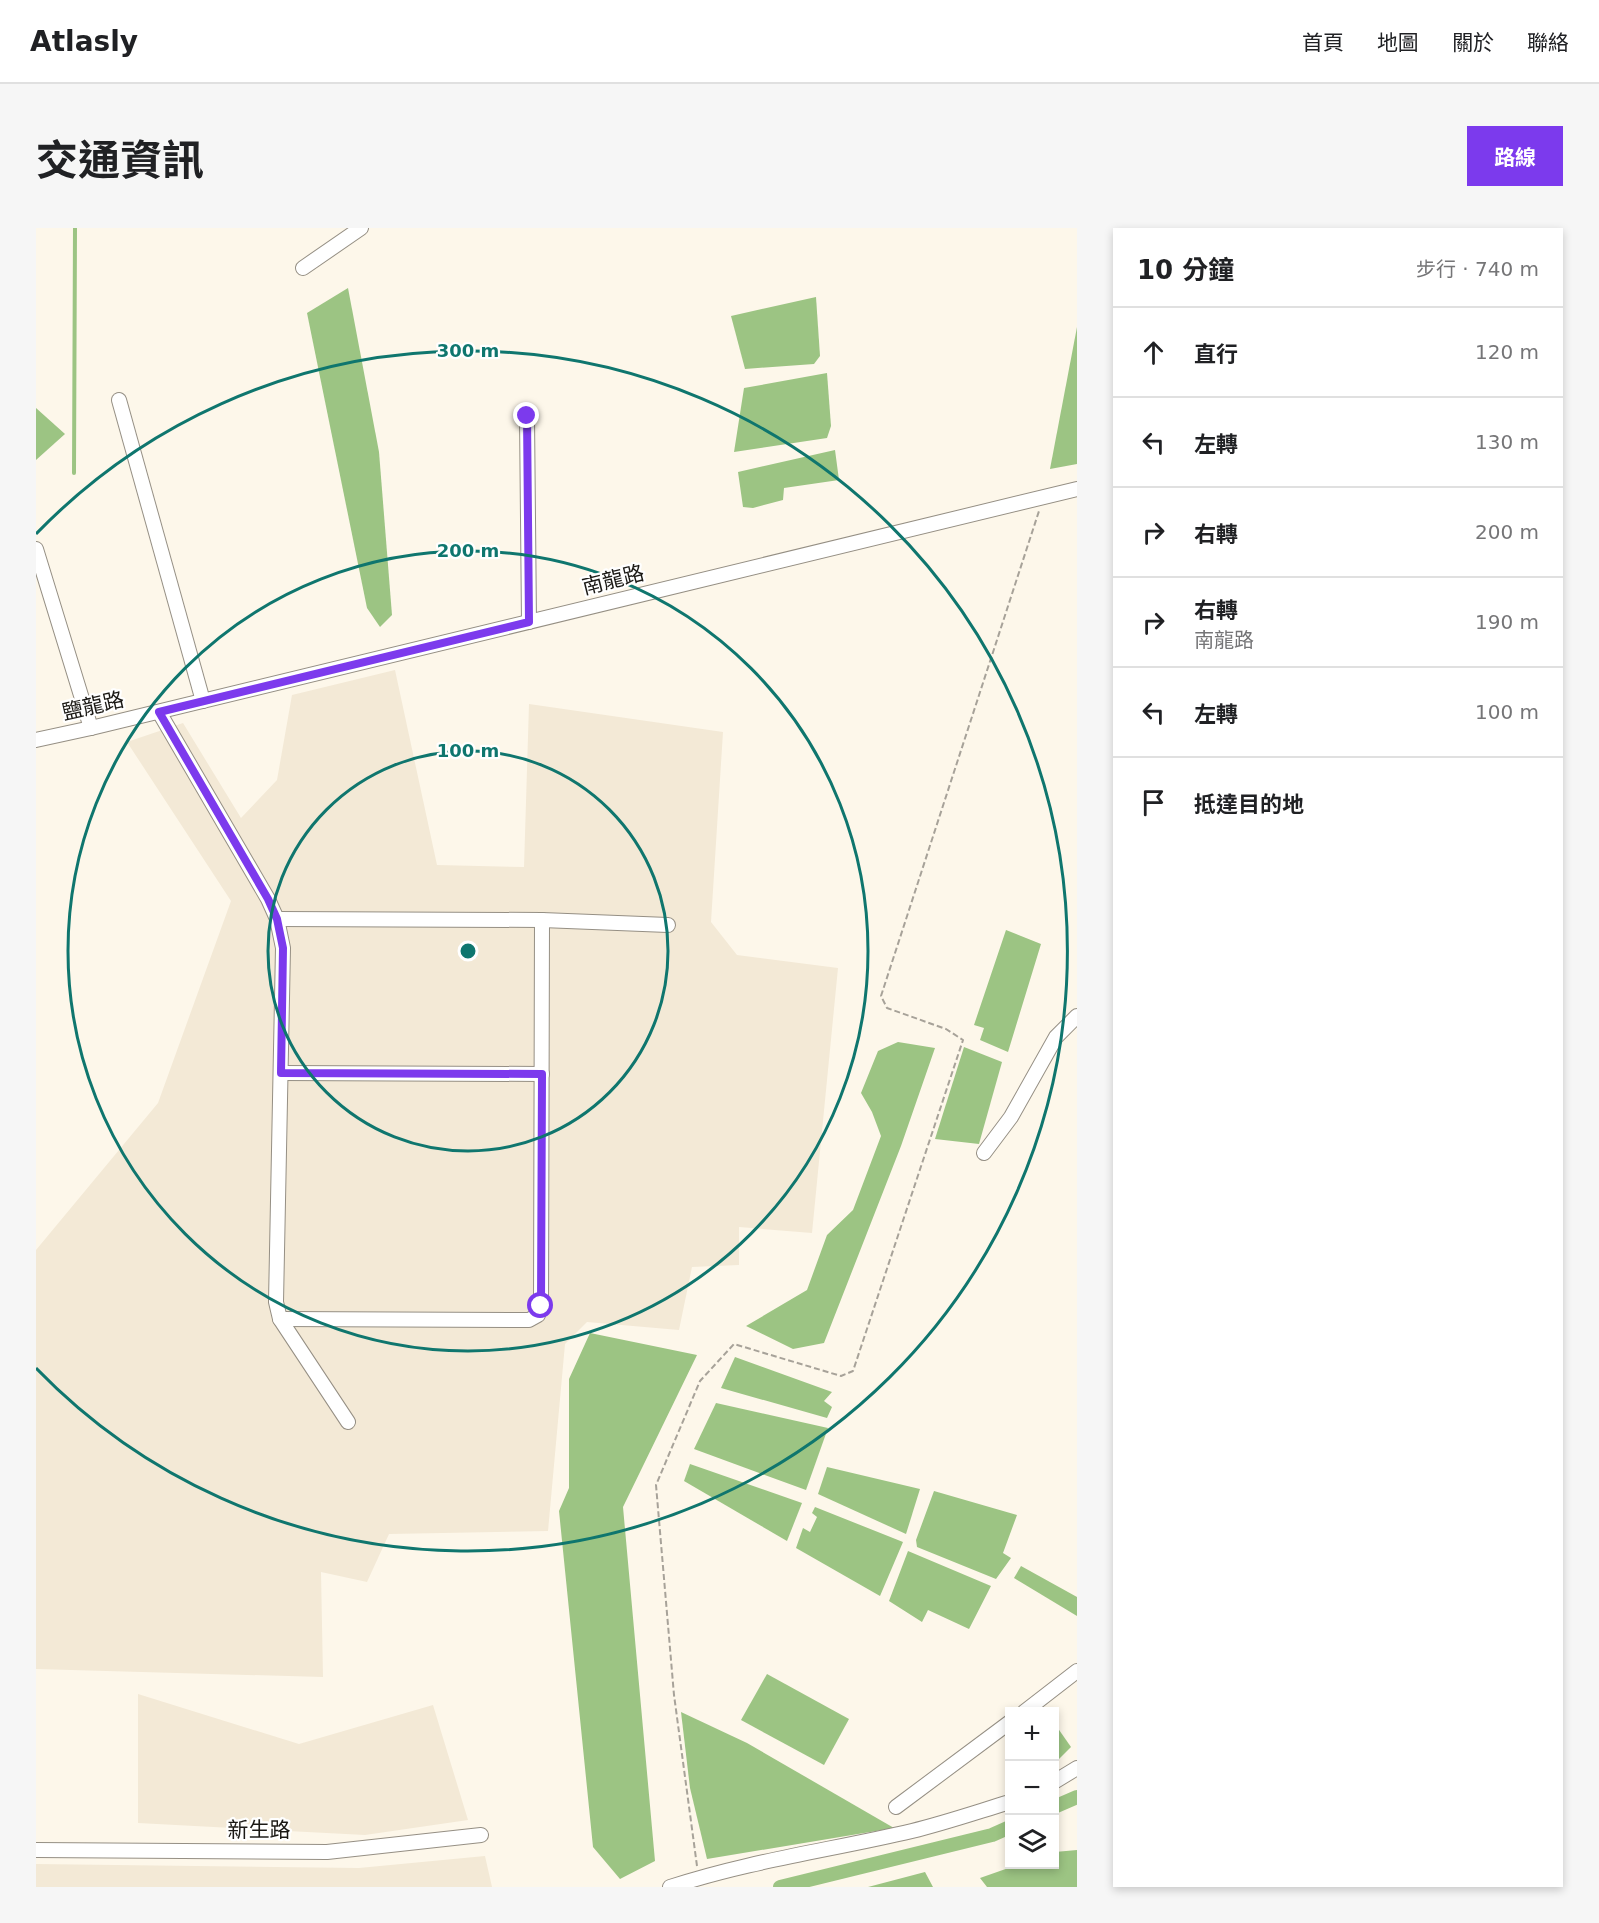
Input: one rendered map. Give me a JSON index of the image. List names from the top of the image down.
{
  "streets": {
    "street": ["南龍路", "鹽龍路", "新生路"]
  },
  "crossings": [
    ["南龍路", "鹽龍路"]
  ],
  "page": {
    "header": "Atlasly",
    "nav": [
      "首頁",
      "地圖",
      "關於",
      "聯絡"
    ],
    "title": "交通資訊",
    "buttons": "路線",
    "heading": ["10 分鐘", "步行 · 740 m"],
    "list": [
      ["直行", "120 m"],
      ["左轉", "130 m"],
      ["右轉", "200 m"],
      ["右轉", "南龍路", "190 m"],
      ["左轉", "100 m"],
      "抵達目的地"
    ],
    "map_buttons": ["+", "−"]
  },
  "rings": ["300 m", "200 m", "100 m"]
}
